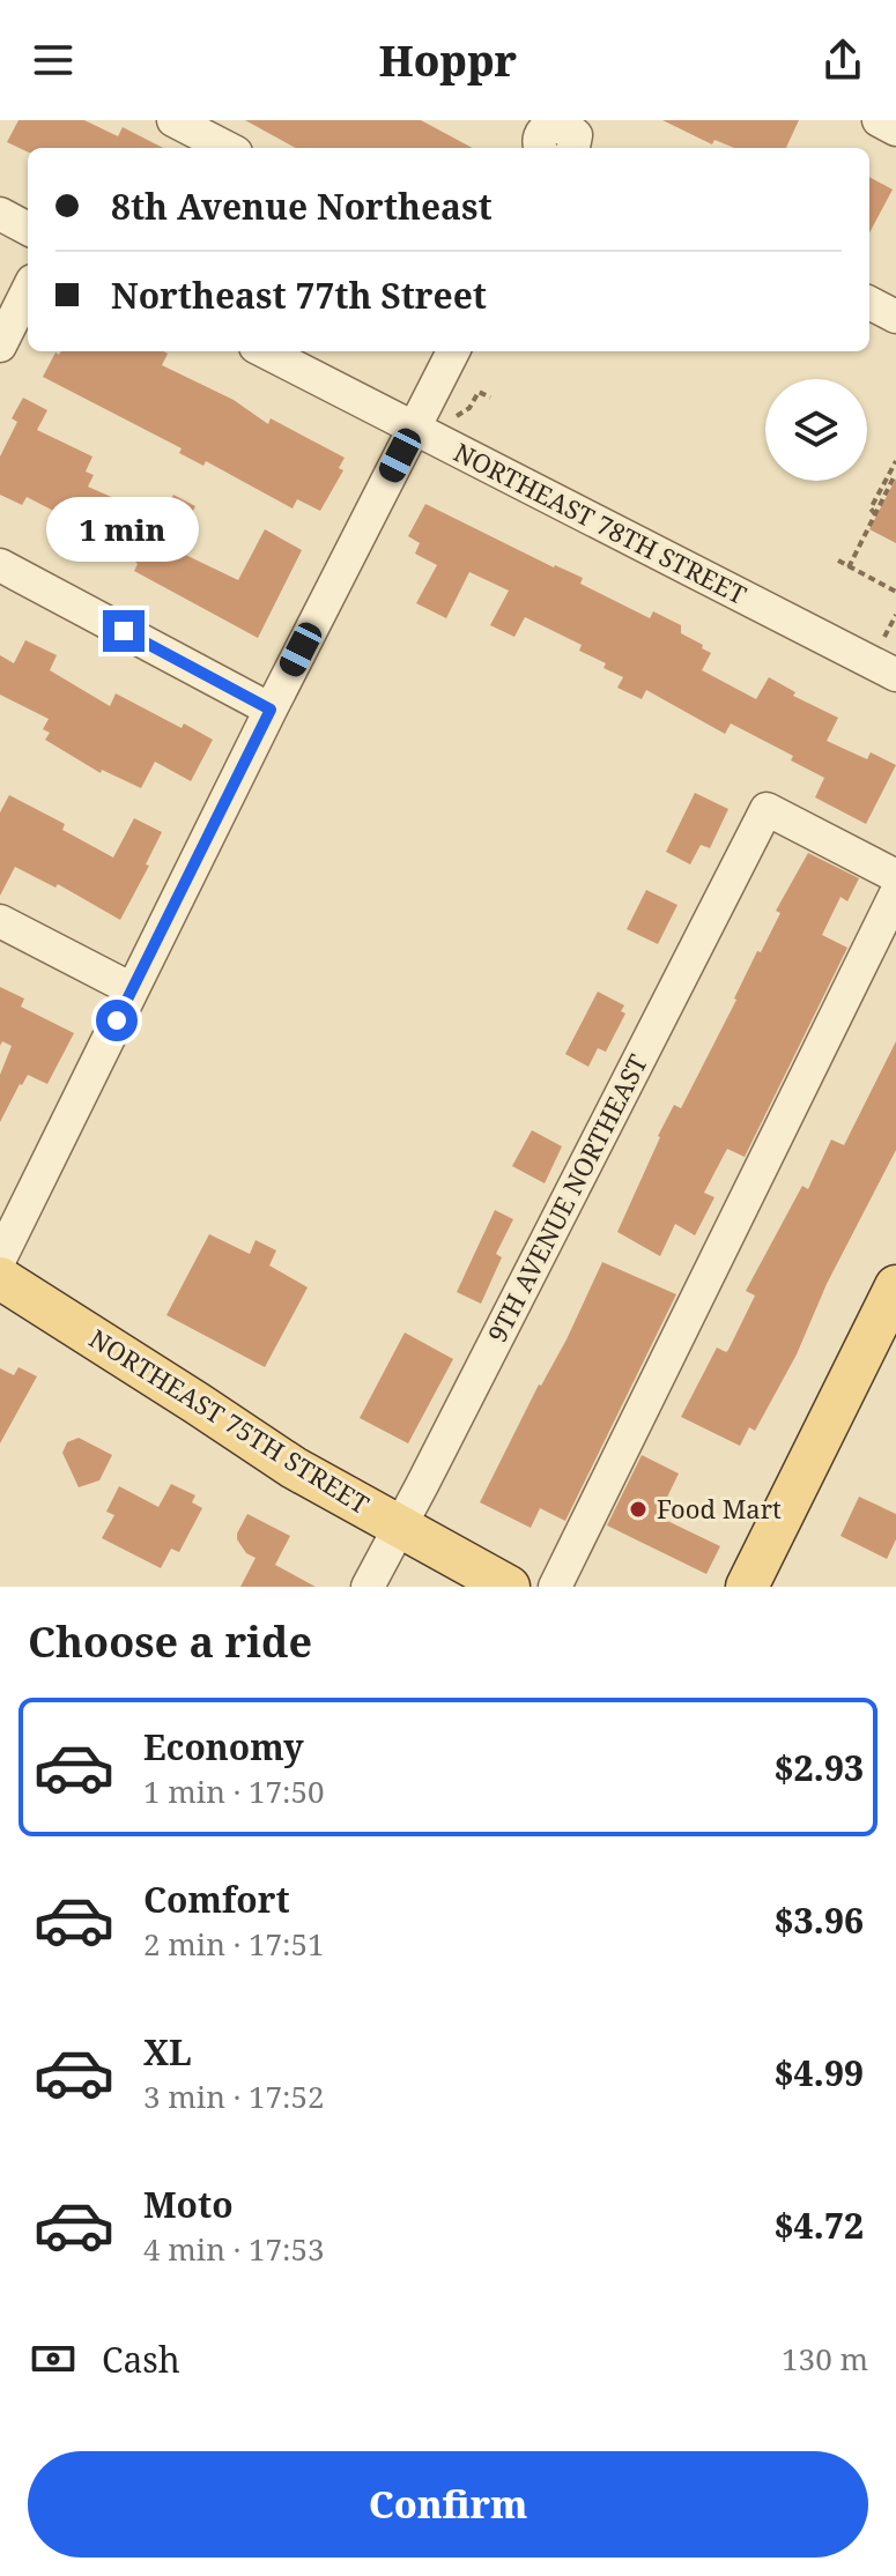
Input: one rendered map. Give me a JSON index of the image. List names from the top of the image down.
{
  "streets": {
    "main road": ["NORTHEAST 75TH STREET"],
    "street": ["NORTHEAST 78TH STREET", "9TH AVENUE NORTHEAST"]
  },
  "crossings": [
    ["9TH AVENUE NORTHEAST", "NORTHEAST 75TH STREET"]
  ],
  "places": ["Food Mart"],
  "page": {
    "header": "Hoppr",
    "banner": ["8th Avenue Northeast", "Northeast 77th Street"],
    "bubble": "1 min",
    "heading": "Choose a ride",
    "list": [
      {
        "name": "Economy",
        "note": "1 min · 17:50",
        "value": "$2.93"
      },
      {
        "name": "Comfort",
        "note": "2 min · 17:51",
        "value": "$3.96"
      },
      {
        "name": "XL",
        "note": "3 min · 17:52",
        "value": "$4.99"
      },
      {
        "name": "Moto",
        "note": "4 min · 17:53",
        "value": "$4.72"
      }
    ],
    "pay": ["Cash", "130 m"],
    "buttons": "Confirm"
  }
}
